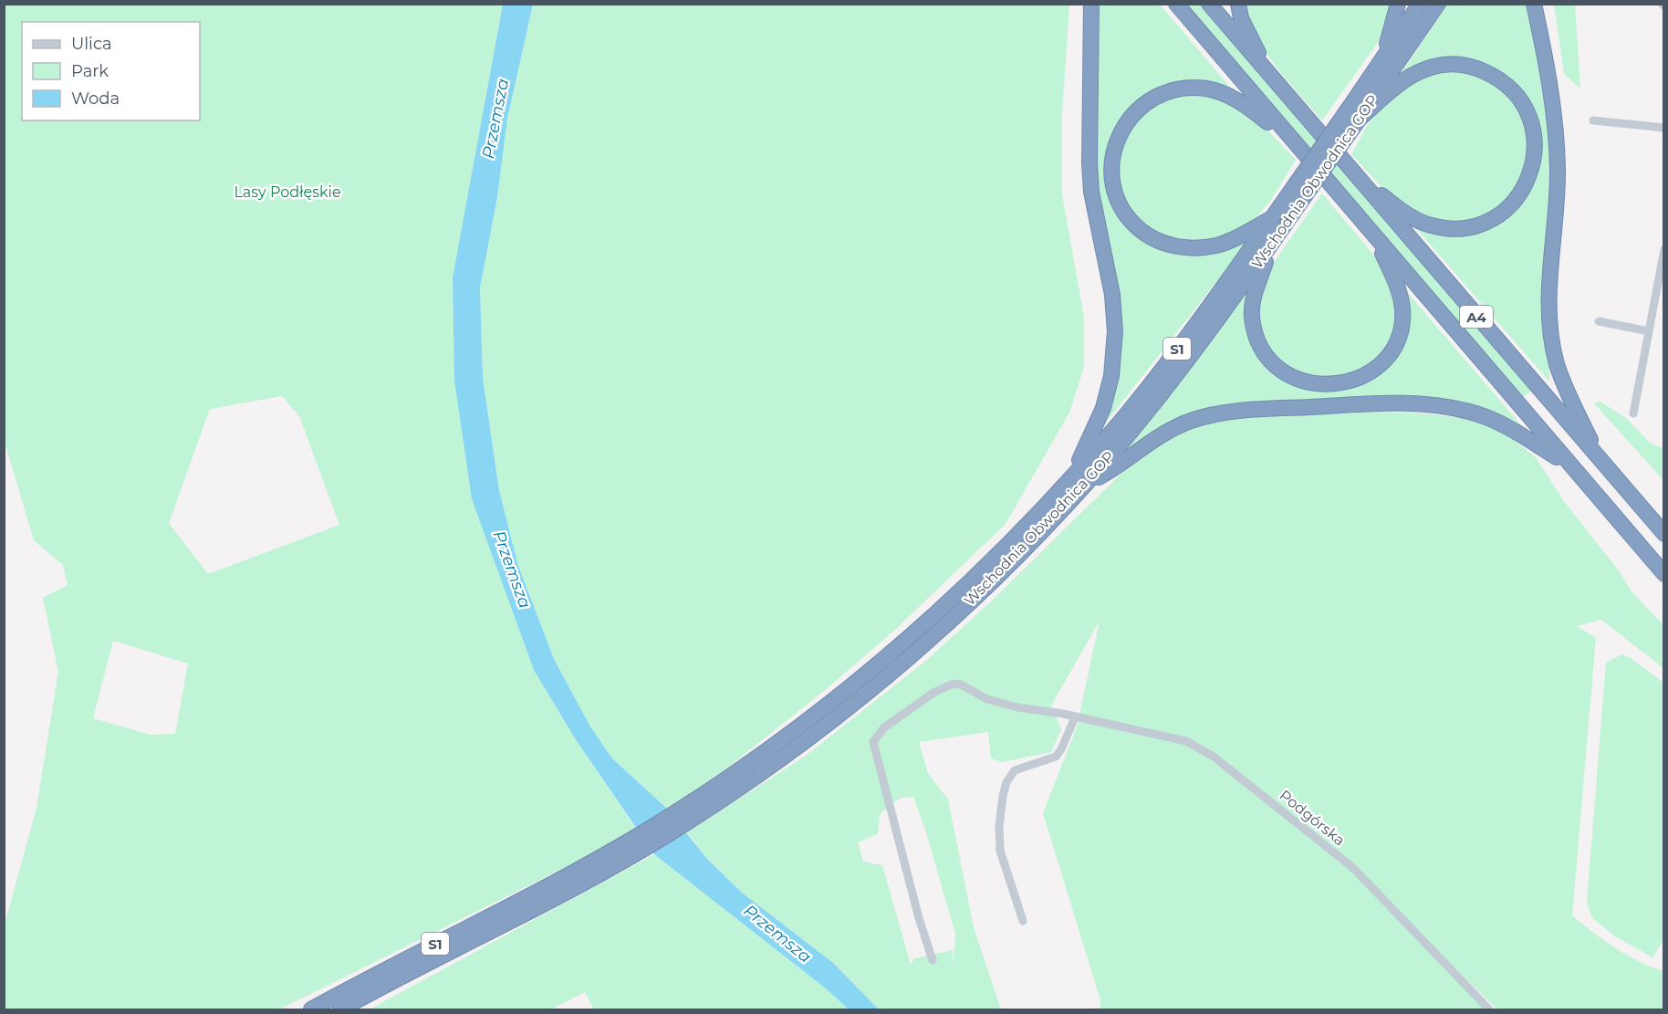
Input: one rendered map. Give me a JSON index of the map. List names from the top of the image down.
{
  "streets": {
    "highway": ["Wschodnia Obwodnica GOP", "A4", "S1"],
    "street": ["Podgórska"]
  },
  "crossings": [
    ["Wschodnia Obwodnica GOP", "S1"]
  ],
  "water": ["Przemsza"],
  "parks": ["Lasy Podłęskie"],
  "legend": ["Ulica", "Park", "Woda"]
}
